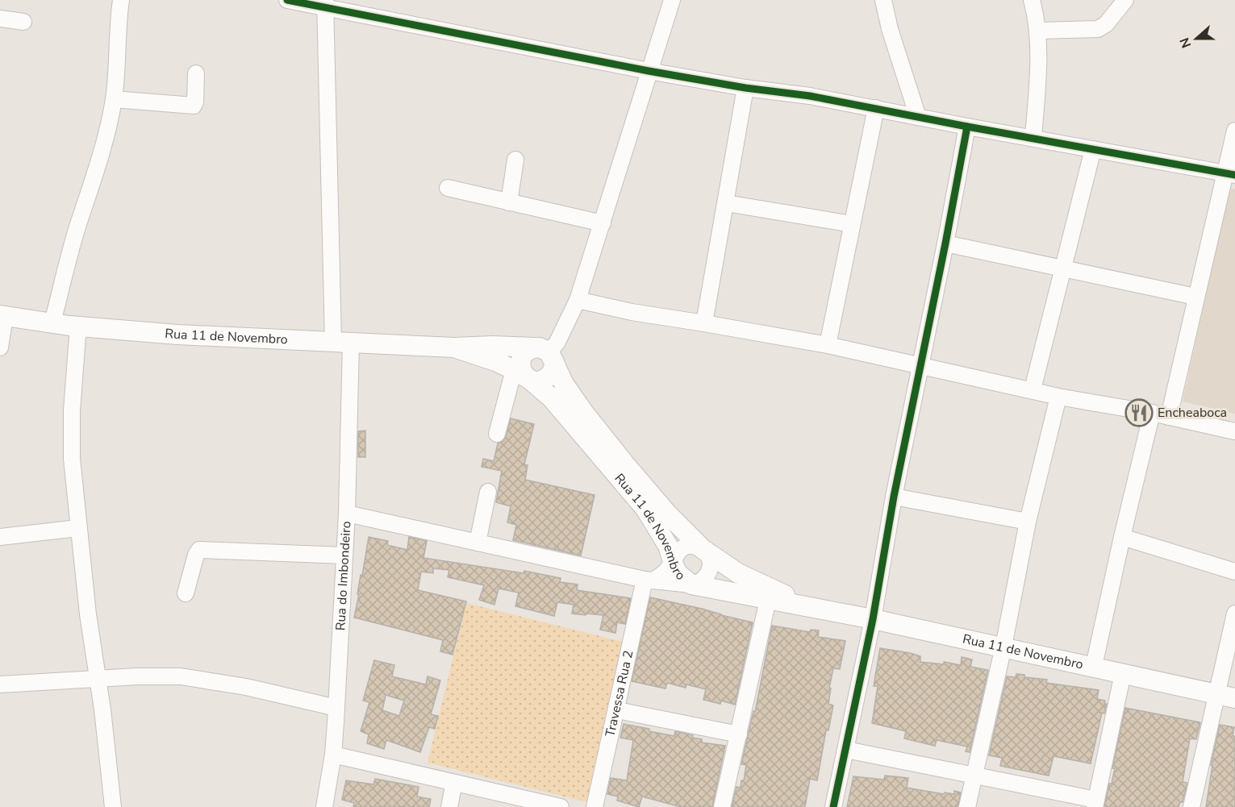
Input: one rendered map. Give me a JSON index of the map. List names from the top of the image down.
{
  "streets": {
    "main road": ["Rua 11 de Novembro"],
    "street": ["Rua do Imbondeiro", "Travessa Rua 2"]
  },
  "crossings": [
    ["Rua 11 de Novembro", "Rua do Imbondeiro"]
  ],
  "places": {
    "restaurant": ["Encheaboca"]
  },
  "north": "left"
}
